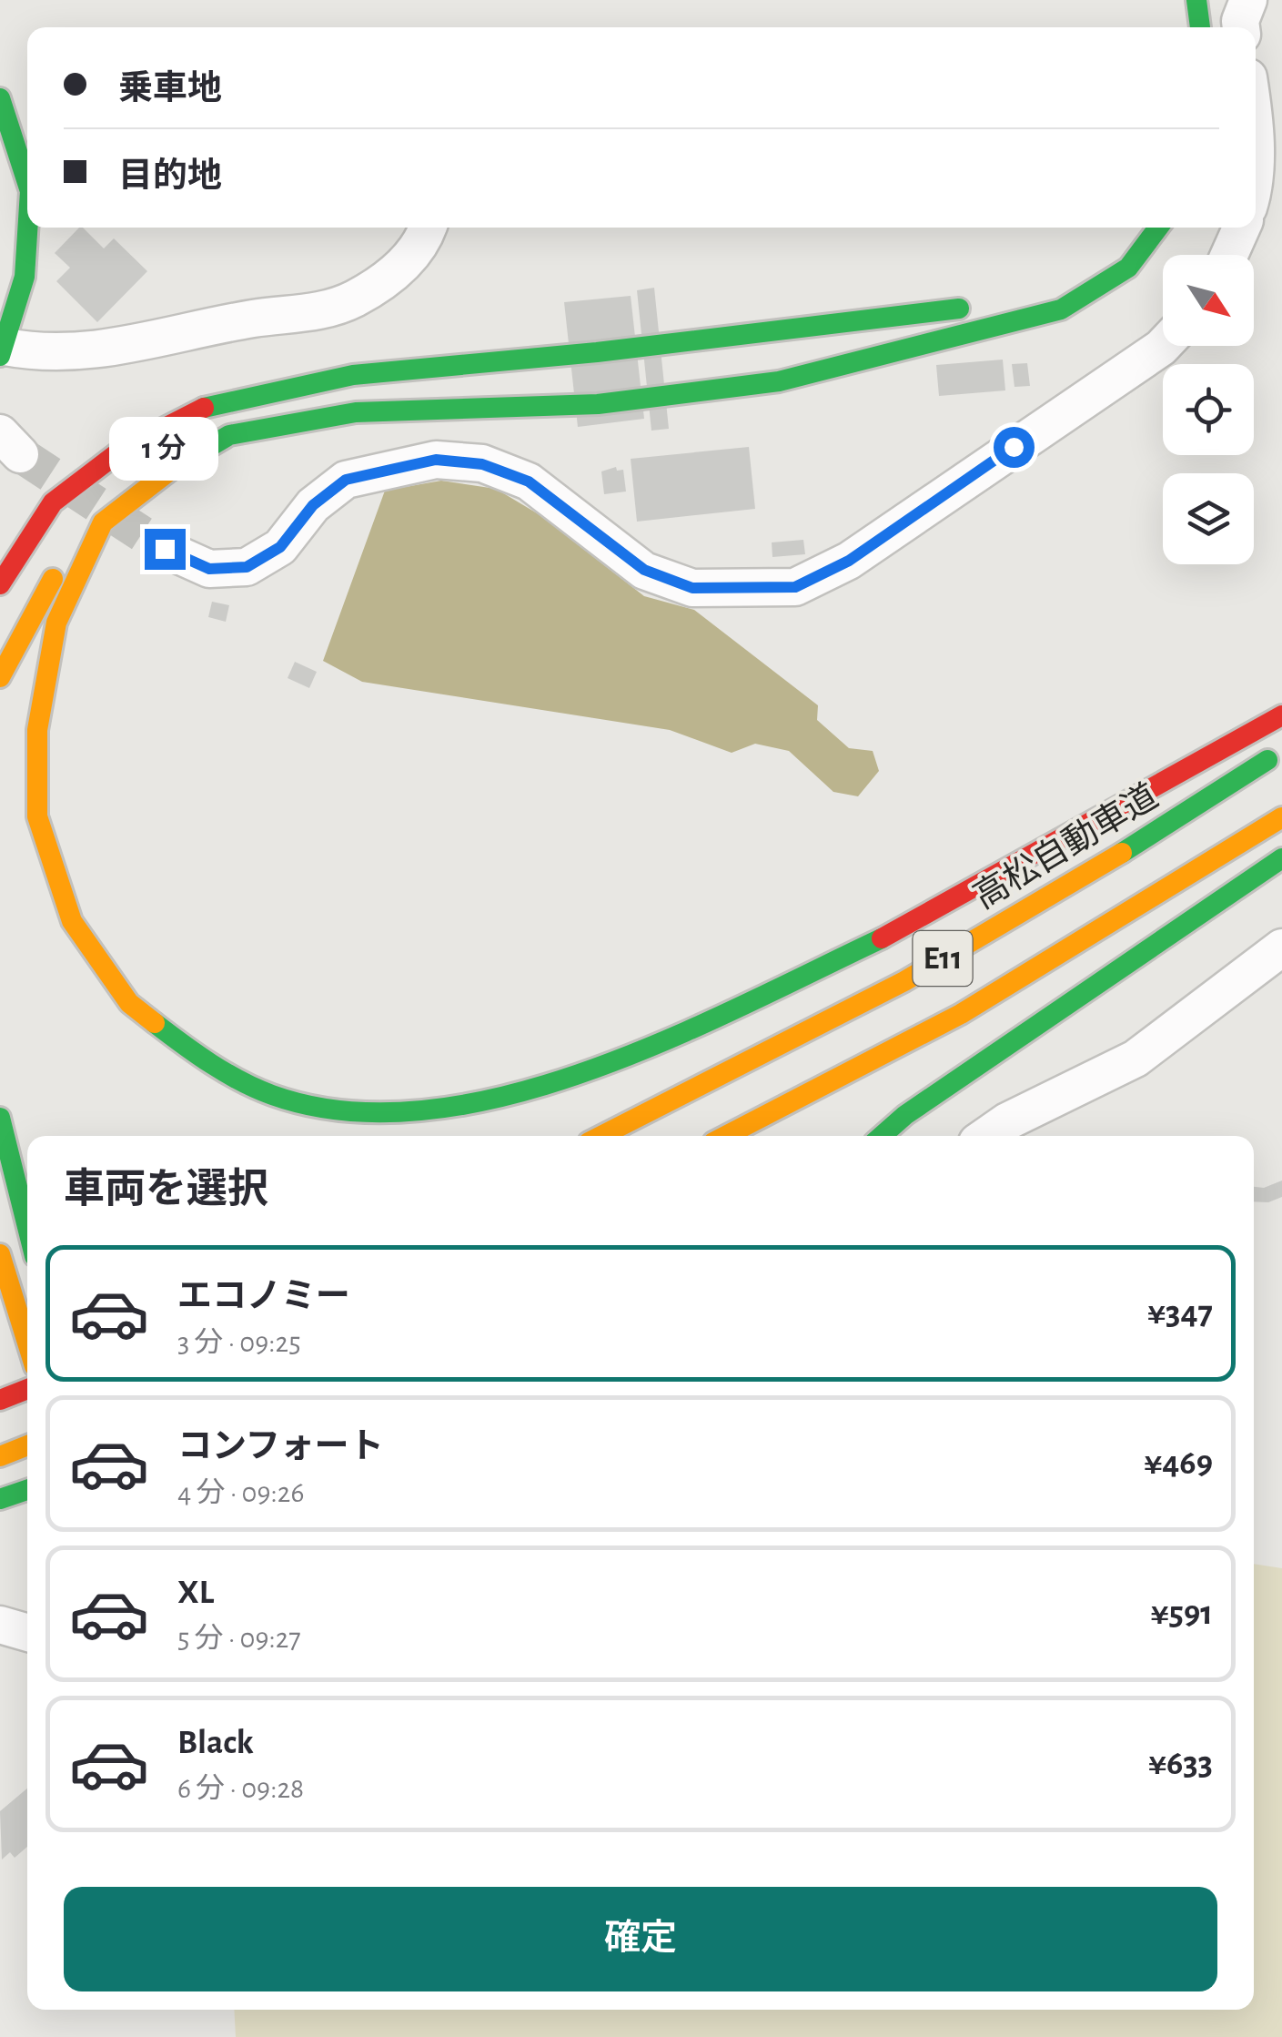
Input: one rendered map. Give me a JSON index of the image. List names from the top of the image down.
{
  "streets": {
    "main road": ["高松自動車道", "E11"]
  },
  "north": "bottom right",
  "page": {
    "banner": ["乗車地", "目的地"],
    "bubble": "1 分",
    "heading": "車両を選択",
    "list": [
      {
        "name": "エコノミー",
        "note": "3 分 · 09:25",
        "value": "¥347"
      },
      {
        "name": "コンフォート",
        "note": "4 分 · 09:26",
        "value": "¥469"
      },
      {
        "name": "XL",
        "note": "5 分 · 09:27",
        "value": "¥591"
      },
      {
        "name": "Black",
        "note": "6 分 · 09:28",
        "value": "¥633"
      }
    ],
    "buttons": "確定"
  }
}
